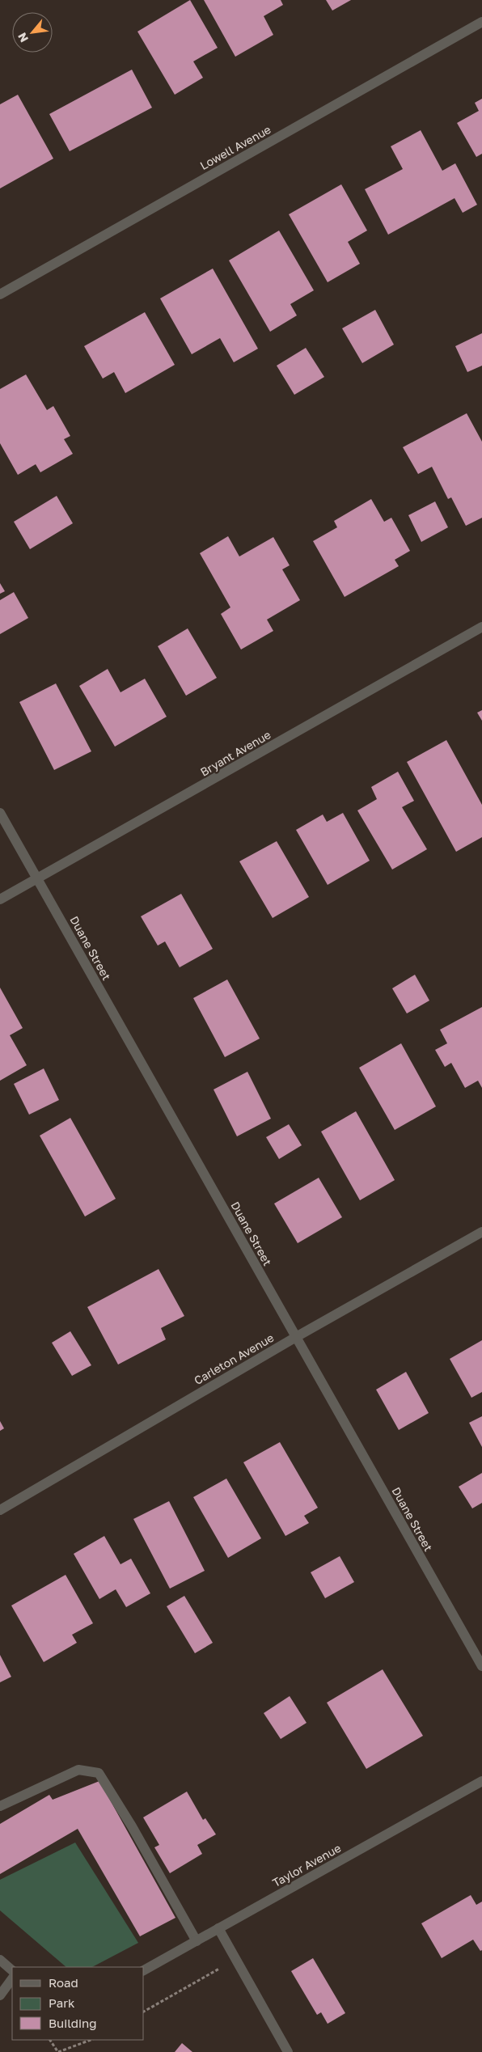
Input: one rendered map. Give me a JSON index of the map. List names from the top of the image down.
{
  "streets": {
    "street": [
      "Lowell Avenue",
      "Bryant Avenue",
      "Duane Street",
      "Carleton Avenue",
      "Taylor Avenue"
    ]
  },
  "crossings": [
    ["Bryant Avenue", "Duane Street"],
    ["Duane Street", "Carleton Avenue"]
  ],
  "legend": ["Road", "Park", "Building"],
  "north": "bottom left"
}
